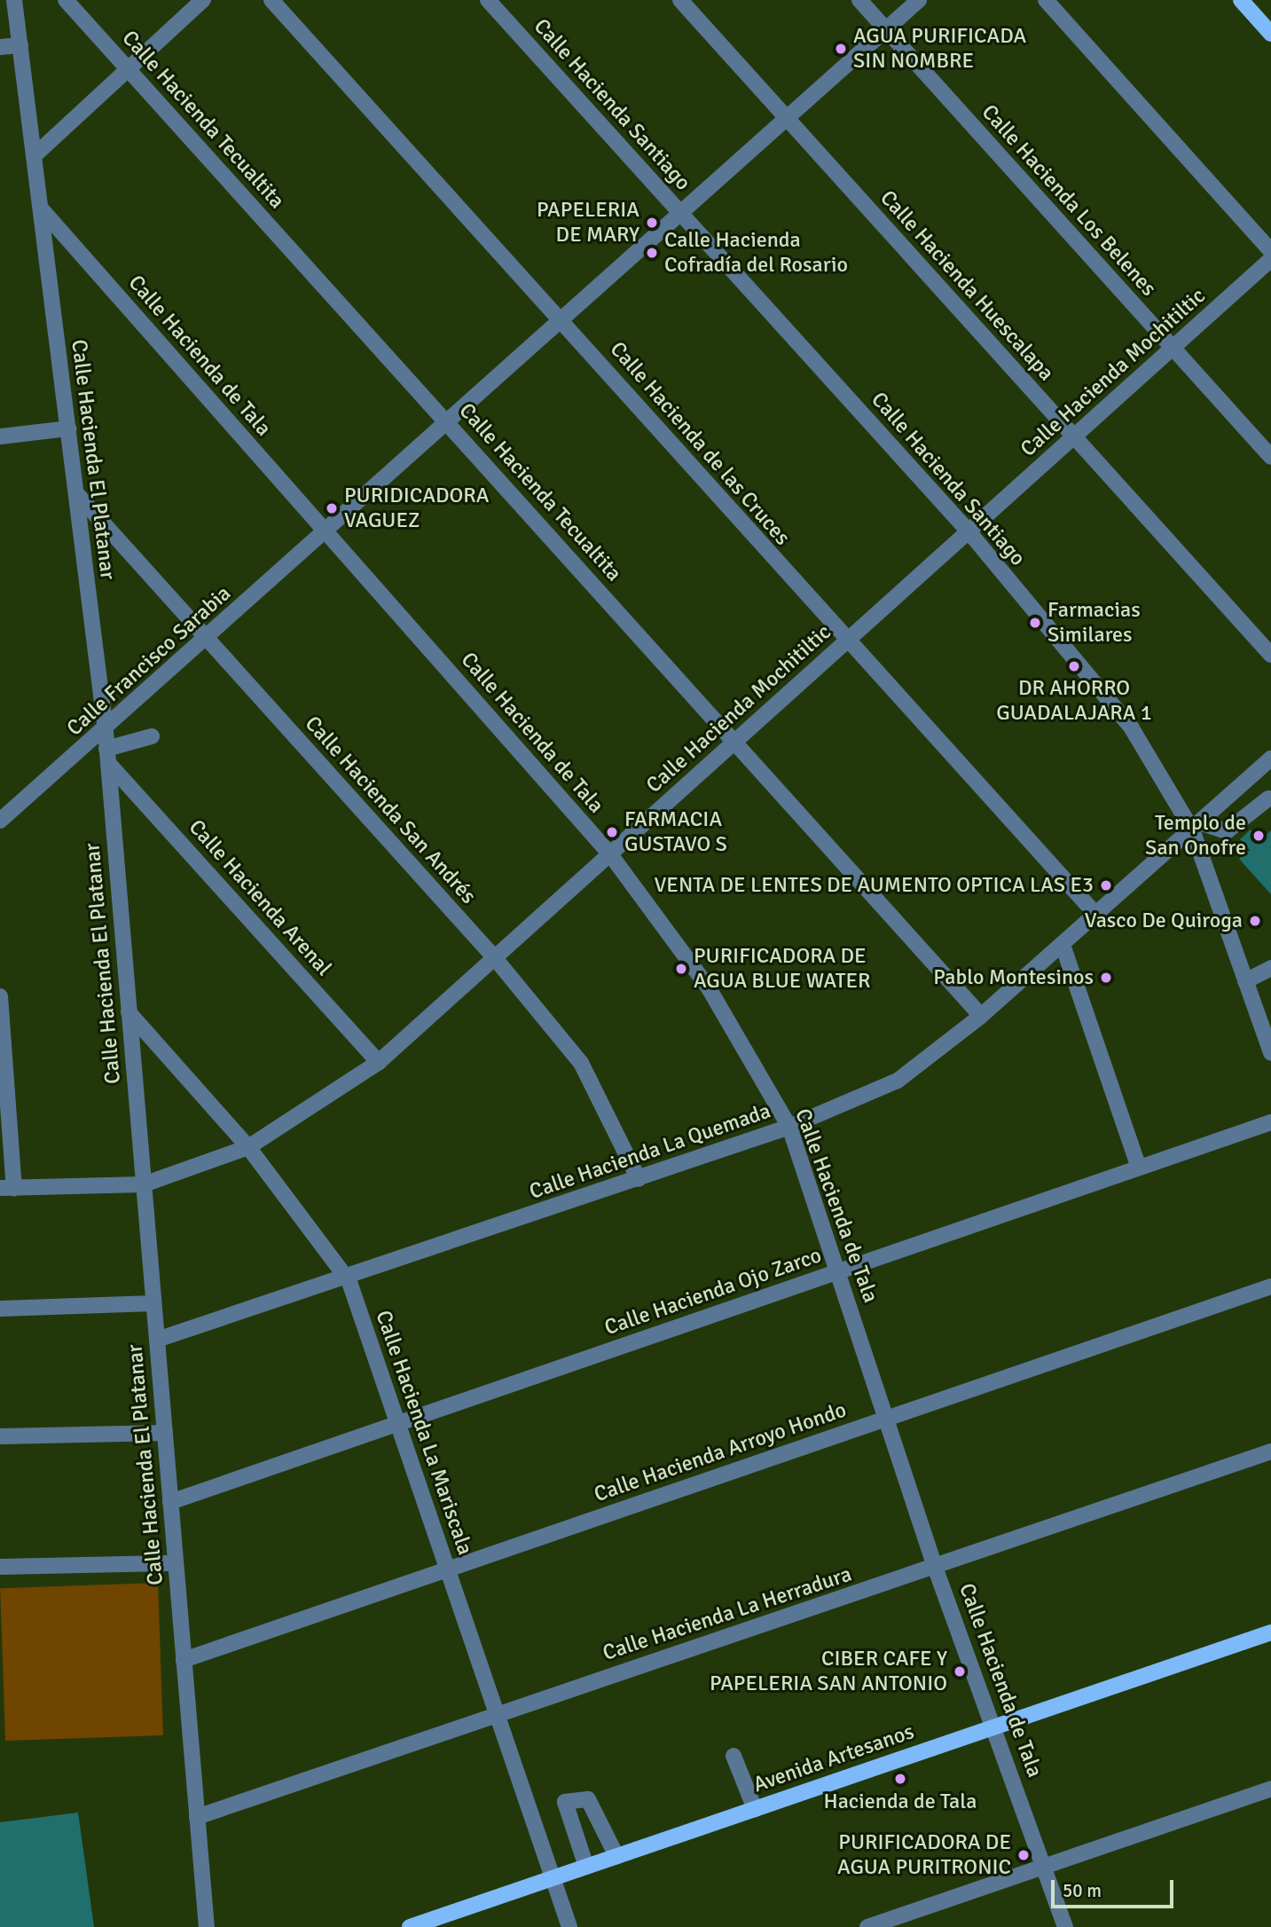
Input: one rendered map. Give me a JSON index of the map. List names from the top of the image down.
{
  "streets": {
    "main road": ["Avenida Artesanos"],
    "street": [
      "Calle Hacienda Santiago",
      "Calle Hacienda Tecualtita",
      "Calle Hacienda Los Belenes",
      "Calle Hacienda Huescalapa",
      "Calle Hacienda de Tala",
      "Calle Hacienda Mochitiltic",
      "Calle Hacienda de las Cruces",
      "Calle Hacienda El Platanar",
      "Calle Francisco Sarabia",
      "Calle Hacienda San Andrés",
      "Calle Hacienda Arenal",
      "Calle Hacienda La Quemada",
      "Calle Hacienda Ojo Zarco",
      "Calle Hacienda La Mariscala",
      "Calle Hacienda Arroyo Hondo",
      "Calle Hacienda La Herradura"
    ]
  },
  "crossings": [
    ["Calle Hacienda Santiago", "Calle Hacienda Mochitiltic"],
    ["Calle Hacienda Santiago", "Calle Francisco Sarabia"],
    ["Calle Hacienda Santiago", "Calle Hacienda La Quemada"],
    ["Calle Hacienda Tecualtita", "Calle Hacienda Mochitiltic"],
    ["Calle Hacienda Tecualtita", "Calle Francisco Sarabia"],
    ["Calle Hacienda Tecualtita", "Calle Hacienda La Quemada"],
    ["Calle Hacienda Los Belenes", "Calle Hacienda Mochitiltic"],
    ["Calle Hacienda Los Belenes", "Calle Francisco Sarabia"],
    ["Calle Hacienda Huescalapa", "Calle Hacienda Mochitiltic"],
    ["Calle Hacienda Huescalapa", "Calle Francisco Sarabia"],
    ["Calle Hacienda de Tala", "Calle Hacienda Mochitiltic"],
    ["Calle Hacienda de Tala", "Calle Hacienda El Platanar"],
    ["Calle Hacienda de Tala", "Calle Francisco Sarabia"],
    ["Calle Hacienda de Tala", "Calle Hacienda La Quemada"],
    ["Calle Hacienda de Tala", "Calle Hacienda Ojo Zarco"],
    ["Calle Hacienda de Tala", "Calle Hacienda Arroyo Hondo"],
    ["Calle Hacienda de Tala", "Calle Hacienda La Herradura"],
    ["Calle Hacienda de Tala", "Avenida Artesanos"],
    ["Calle Hacienda Mochitiltic", "Calle Hacienda de las Cruces"],
    ["Calle Hacienda Mochitiltic", "Calle Hacienda El Platanar"],
    ["Calle Hacienda Mochitiltic", "Calle Hacienda San Andrés"],
    ["Calle Hacienda Mochitiltic", "Calle Hacienda Arenal"],
    ["Calle Hacienda Mochitiltic", "Calle Hacienda La Mariscala"],
    ["Calle Hacienda de las Cruces", "Calle Francisco Sarabia"],
    ["Calle Hacienda de las Cruces", "Calle Hacienda La Quemada"],
    ["Calle Hacienda El Platanar", "Calle Francisco Sarabia"],
    ["Calle Hacienda El Platanar", "Calle Hacienda San Andrés"],
    ["Calle Hacienda El Platanar", "Calle Hacienda Arenal"],
    ["Calle Hacienda El Platanar", "Calle Hacienda La Quemada"],
    ["Calle Hacienda El Platanar", "Calle Hacienda Ojo Zarco"],
    ["Calle Hacienda El Platanar", "Calle Hacienda La Mariscala"],
    ["Calle Hacienda El Platanar", "Calle Hacienda Arroyo Hondo"],
    ["Calle Hacienda El Platanar", "Calle Hacienda La Herradura"],
    ["Calle Francisco Sarabia", "Calle Hacienda San Andrés"],
    ["Calle Hacienda San Andrés", "Calle Hacienda La Quemada"],
    ["Calle Hacienda La Quemada", "Calle Hacienda La Mariscala"],
    ["Calle Hacienda Ojo Zarco", "Calle Hacienda La Mariscala"],
    ["Calle Hacienda La Mariscala", "Calle Hacienda Arroyo Hondo"],
    ["Calle Hacienda La Mariscala", "Calle Hacienda La Herradura"],
    ["Calle Hacienda La Mariscala", "Avenida Artesanos"]
  ],
  "places": [
    "AGUA PURIFICADA SIN NOMBRE",
    "PAPELERIA DE MARY",
    "Calle Hacienda Cofradía del Rosario",
    "PURIDICADORA VAGUEZ",
    "Farmacias Similares",
    "DR AHORRO GUADALAJARA 1",
    "FARMACIA GUSTAVO S",
    "Templo de San Onofre",
    "VENTA DE LENTES DE AUMENTO OPTICA LAS E3",
    "Vasco De Quiroga",
    "PURIFICADORA DE AGUA BLUE WATER",
    "Pablo Montesinos",
    "CIBER CAFE Y PAPELERIA SAN ANTONIO",
    "Hacienda de Tala",
    "PURIFICADORA DE AGUA PURITRONIC"
  ],
  "scale_bar": "50 m"
}
